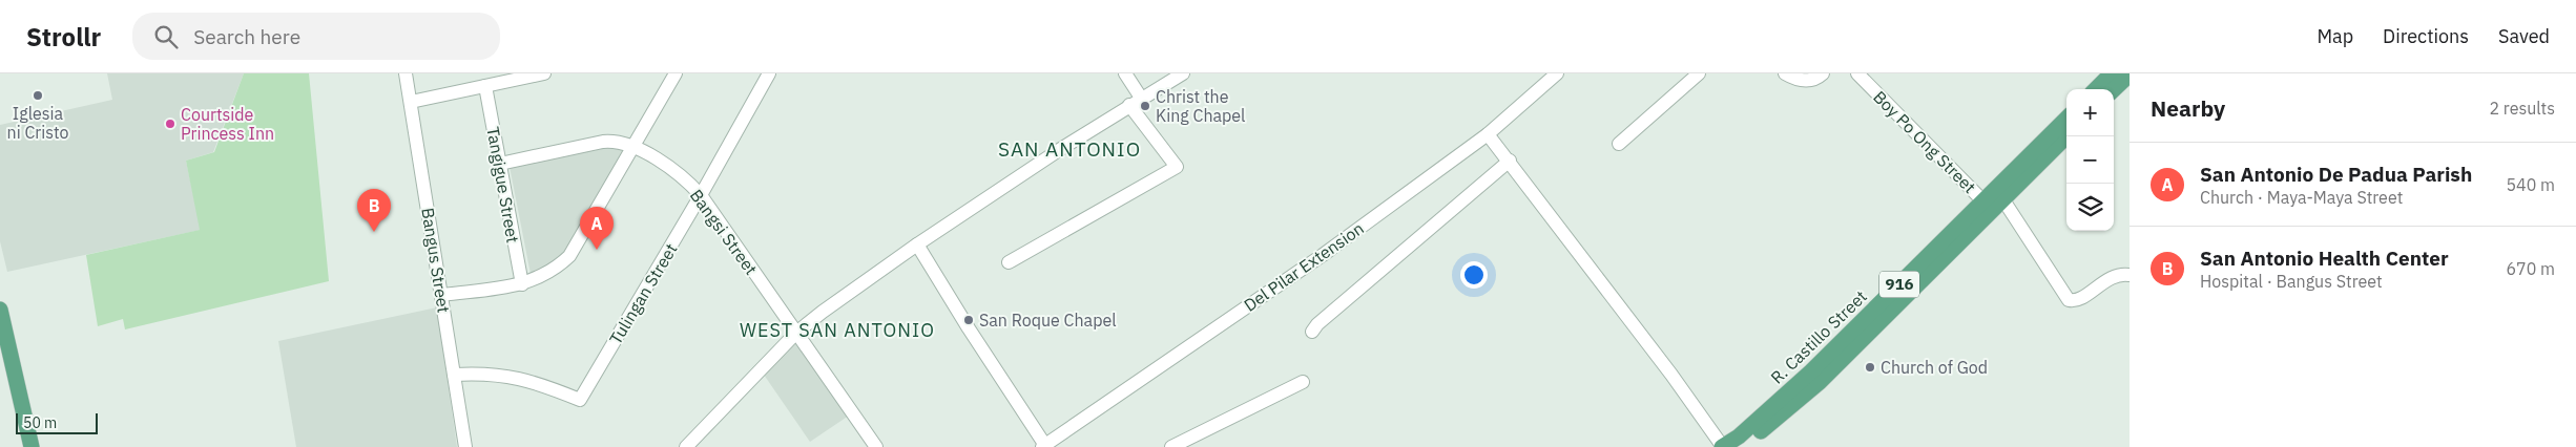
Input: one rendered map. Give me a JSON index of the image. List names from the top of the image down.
{
  "streets": {
    "main road": ["916", "R. Castillo Street"],
    "street": [
      "Boy Po Ong Street",
      "Tangigue Street",
      "Bangsi Street",
      "Bangus Street",
      "Del Pilar Extension",
      "Tulingan Street"
    ]
  },
  "crossings": [
    ["Boy Po Ong Street", "R. Castillo Street"],
    ["Tangigue Street", "Bangsi Street"],
    ["Bangsi Street", "Tulingan Street"],
    ["Bangus Street", "Tulingan Street"]
  ],
  "districts": ["SAN ANTONIO", "WEST SAN ANTONIO"],
  "places": [
    "Iglesia ni Cristo",
    "Christ the King Chapel",
    "Courtside Princess Inn",
    "San Roque Chapel",
    "Church of God"
  ],
  "scale_bar": "50 m",
  "page": {
    "header": "Strollr",
    "search": "Search here",
    "nav": ["Map", "Directions", "Saved"],
    "heading": ["Nearby", "2 results"],
    "map_buttons": ["+", "−"],
    "list": [
      {
        "mark": "A",
        "name": "San Antonio De Padua Parish",
        "note": "Church · Maya-Maya Street",
        "value": "540 m"
      },
      {
        "mark": "B",
        "name": "San Antonio Health Center",
        "note": "Hospital · Bangus Street",
        "value": "670 m"
      }
    ],
    "pins": ["B", "A"],
    "scale": "50 m"
  }
}
